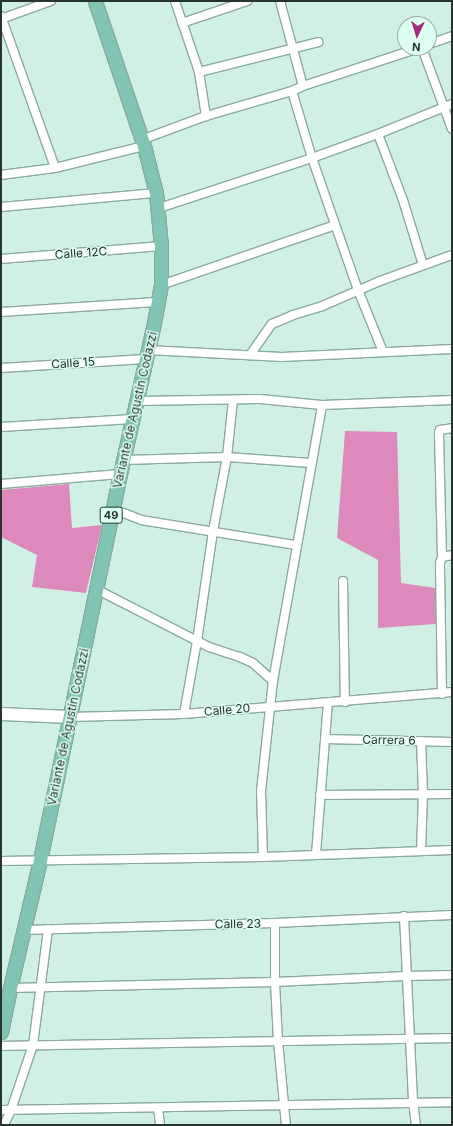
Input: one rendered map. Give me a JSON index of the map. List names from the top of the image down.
{
  "streets": {
    "main road": ["Variante de Agustín Codazzi", "49"],
    "street": [
      "Calle 12C",
      "Calle 15",
      "Calle 20",
      "Carrera 6",
      "Calle 23"
    ]
  },
  "crossings": [
    ["Calle 12C", "Variante de Agustín Codazzi"],
    ["Calle 15", "Variante de Agustín Codazzi"],
    ["Variante de Agustín Codazzi", "Calle 20"],
    ["Variante de Agustín Codazzi", "Calle 23"]
  ],
  "north": "bottom"
}
